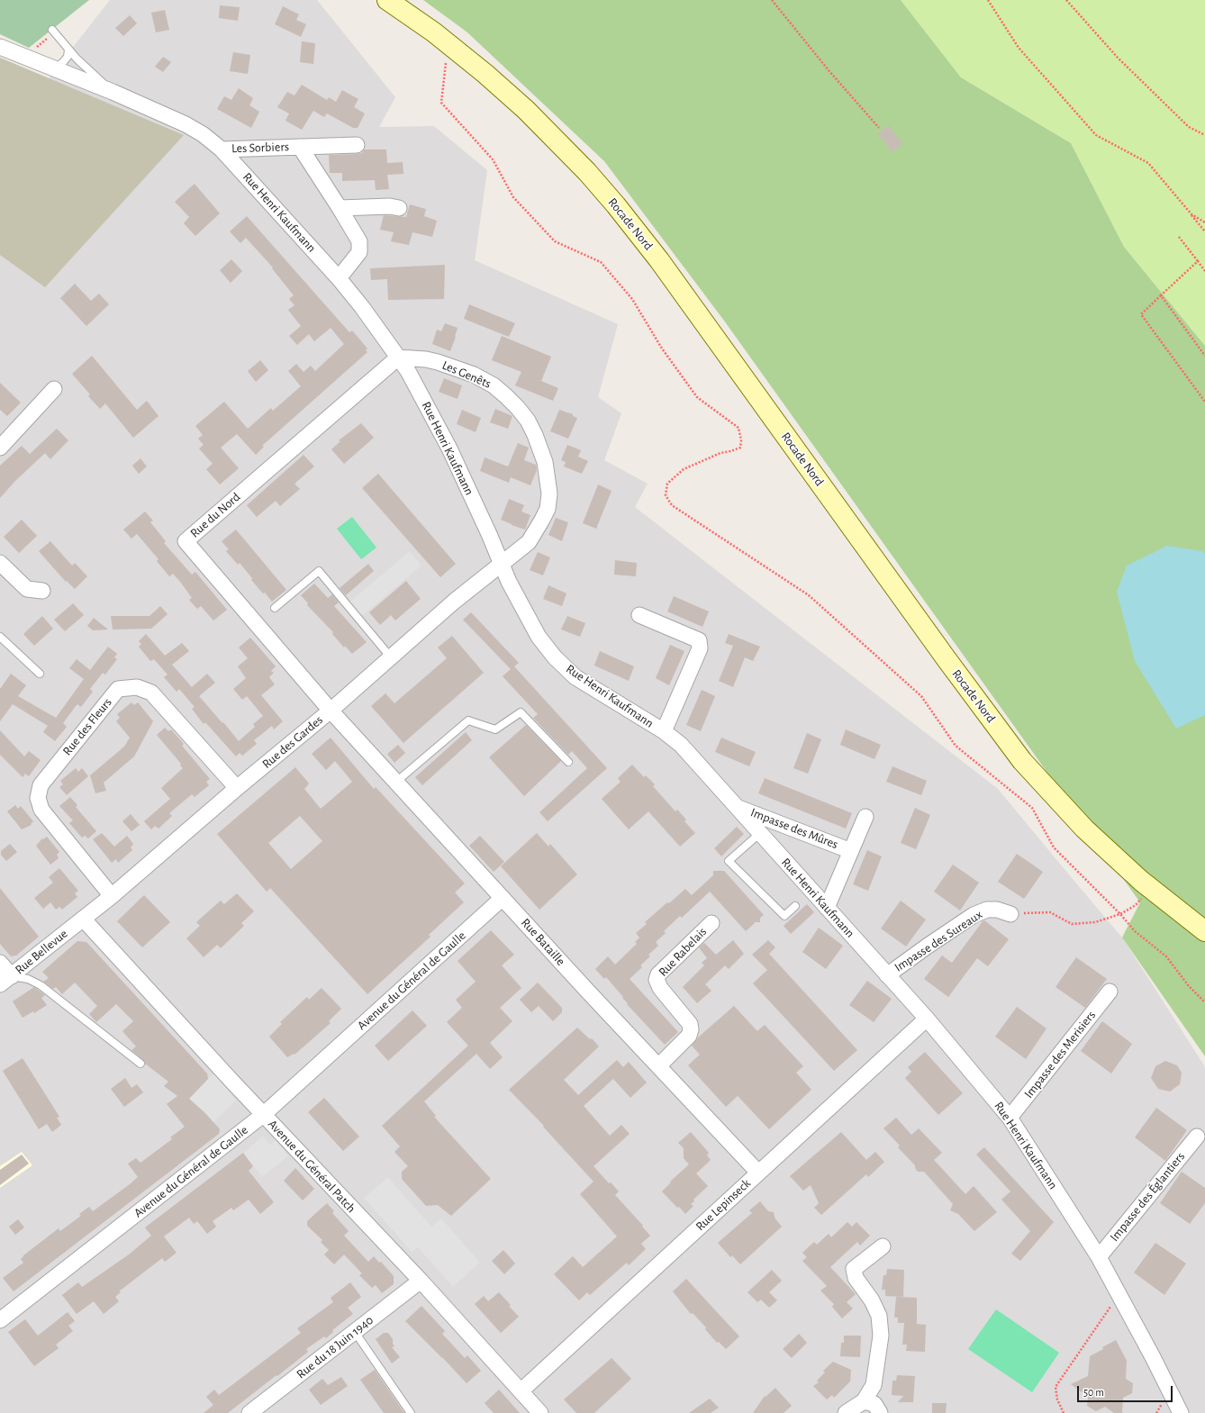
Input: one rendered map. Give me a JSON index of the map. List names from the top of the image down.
{
  "streets": {
    "main road": ["Rocade Nord"],
    "street": [
      "Les Sorbiers",
      "Rue Henri Kaufmann",
      "Les Genêts",
      "Rue du Nord",
      "Rue des Fleurs",
      "Rue des Gardes",
      "Impasse des Mûres",
      "Impasse des Sureaux",
      "Rue Bataille",
      "Rue Bellevue",
      "Rue Rabelais",
      "Avenue du Général de Gaulle",
      "Impasse des Merisiers",
      "Avenue du Général Patch",
      "Impasse des Églantiers",
      "Rue Lepinseck",
      "Rue du 18 Juin 1940"
    ]
  },
  "crossings": [
    ["Les Sorbiers", "Rue Henri Kaufmann"],
    ["Rue Henri Kaufmann", "Les Genêts"],
    ["Rue Henri Kaufmann", "Rue du Nord"],
    ["Rue Henri Kaufmann", "Rue des Gardes"],
    ["Rue Henri Kaufmann", "Impasse des Mûres"],
    ["Rue Henri Kaufmann", "Impasse des Sureaux"],
    ["Rue Henri Kaufmann", "Impasse des Merisiers"],
    ["Rue Henri Kaufmann", "Impasse des Églantiers"],
    ["Rue Henri Kaufmann", "Rue Lepinseck"],
    ["Les Genêts", "Rue du Nord"],
    ["Les Genêts", "Rue des Gardes"],
    ["Rue du Nord", "Rue des Gardes"],
    ["Rue du Nord", "Rue Bataille"],
    ["Rue des Fleurs", "Rue des Gardes"],
    ["Rue des Gardes", "Rue Bataille"],
    ["Rue des Gardes", "Rue Bellevue"],
    ["Rue des Gardes", "Avenue du Général Patch"],
    ["Rue Bataille", "Rue Rabelais"],
    ["Rue Bataille", "Avenue du Général de Gaulle"],
    ["Rue Bataille", "Rue Lepinseck"],
    ["Rue Bellevue", "Avenue du Général Patch"],
    ["Avenue du Général de Gaulle", "Avenue du Général Patch"],
    ["Avenue du Général Patch", "Rue Lepinseck"],
    ["Avenue du Général Patch", "Rue du 18 Juin 1940"]
  ],
  "scale_bar": "50 m"
}
